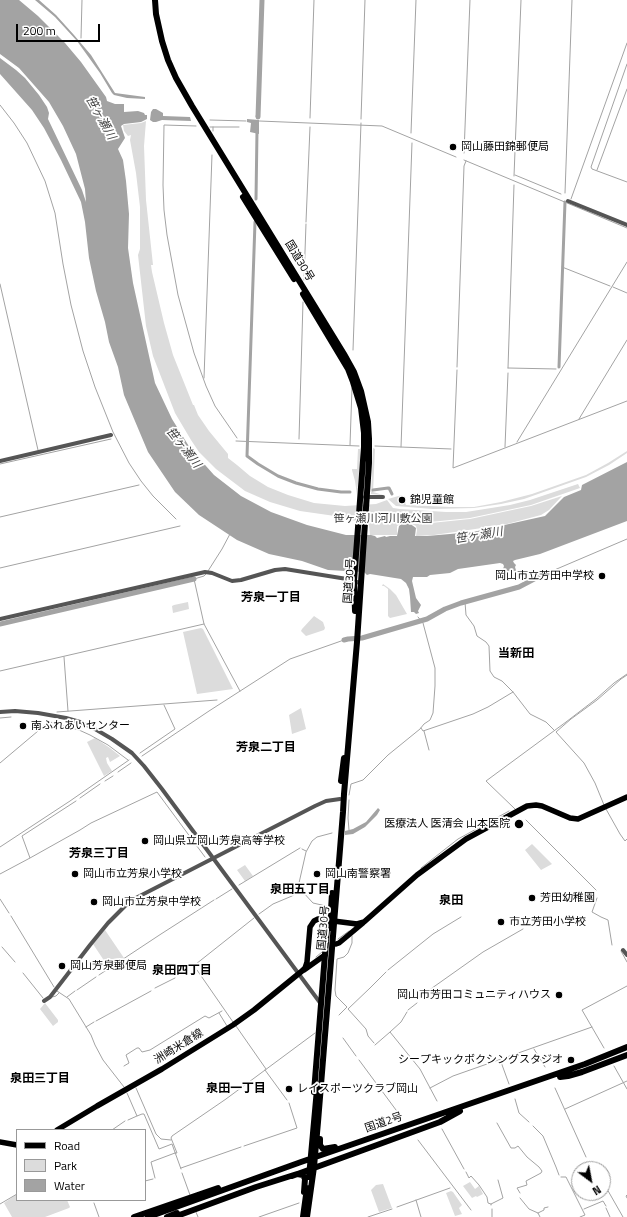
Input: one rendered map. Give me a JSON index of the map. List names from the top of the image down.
{
  "streets": {
    "highway": ["国道30号", "国道2号"],
    "main road": ["洲崎米倉線"]
  },
  "crossings": [
    ["国道30号", "洲崎米倉線"]
  ],
  "districts": [
    "芳泉一丁目",
    "当新田",
    "芳泉二丁目",
    "芳泉三丁目",
    "泉田五丁目",
    "泉田",
    "泉田四丁目",
    "泉田三丁目",
    "泉田一丁目"
  ],
  "water": ["笹ヶ瀬川"],
  "parks": ["笹ヶ瀬川河川敷公園"],
  "places": [
    "岡山藤田錦郵便局",
    "錦児童館",
    "岡山市立芳田中学校",
    "南ふれあいセンター",
    "医療法人 医清会 山本医院",
    "岡山県立岡山芳泉高等学校",
    "岡山市立芳泉小学校",
    "岡山南警察署",
    "芳田幼稚園",
    "岡山市立芳泉中学校",
    "市立芳田小学校",
    "岡山芳泉郵便局",
    "岡山市芳田コミュニティハウス",
    "シープキックボクシングスタジオ",
    "レイスポーツクラブ岡山"
  ],
  "legend": ["Road", "Park", "Water"],
  "scale_bar": "200 m",
  "north": "bottom right"
}
